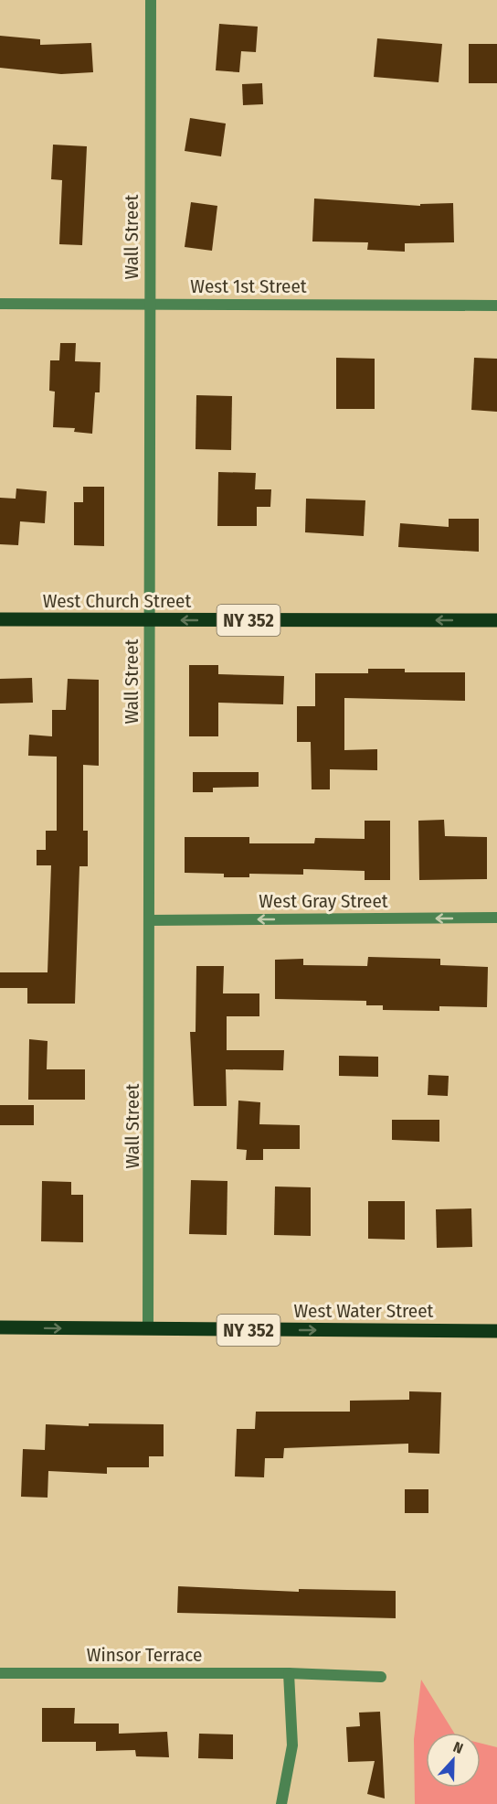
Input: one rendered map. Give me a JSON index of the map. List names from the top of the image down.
{
  "streets": {
    "main road": ["West Church Street", "NY 352", "West Water Street"],
    "street": [
      "Wall Street",
      "West 1st Street",
      "West Gray Street",
      "Winsor Terrace"
    ]
  },
  "crossings": [
    ["Wall Street", "West 1st Street"],
    ["Wall Street", "West Church Street"],
    ["Wall Street", "West Gray Street"],
    ["Wall Street", "West Water Street"]
  ],
  "one_way": ["West Church Street", "West Gray Street", "West Water Street"],
  "north": "top"
}
